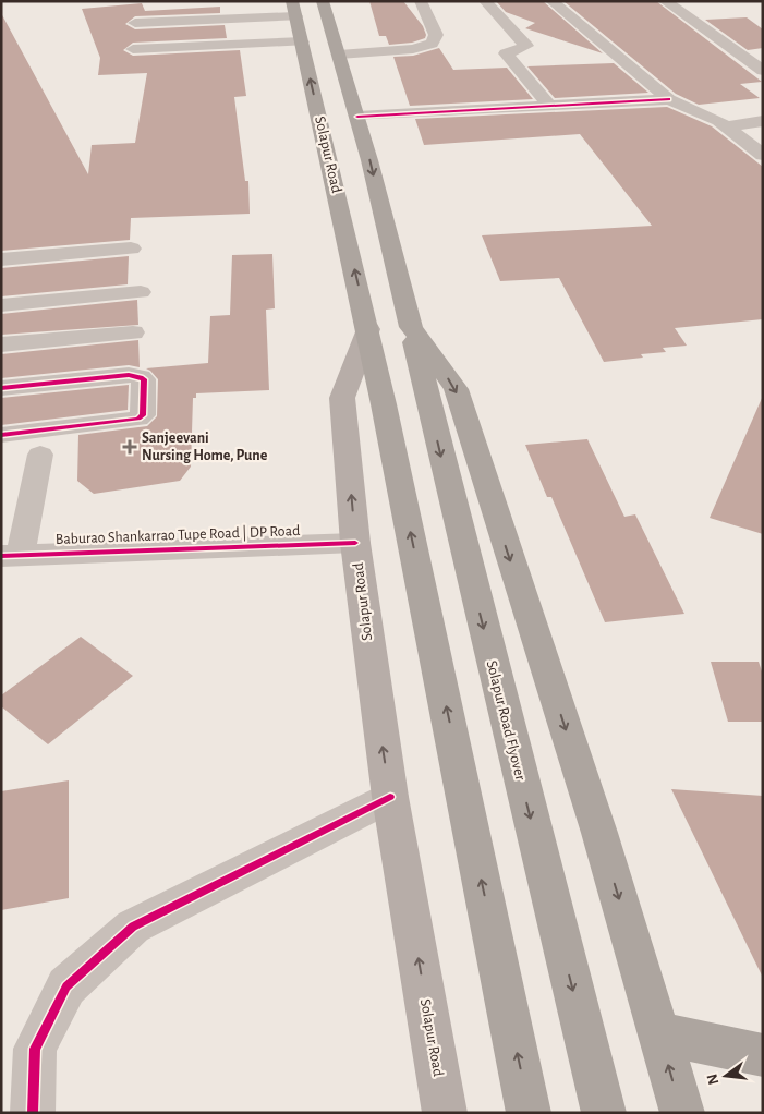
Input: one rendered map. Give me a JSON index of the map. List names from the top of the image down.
{
  "streets": {
    "highway": ["Solapur Road", "Solapur Road Flyover"],
    "street": ["Baburao Shankarrao Tupe Road | DP Road"]
  },
  "crossings": [
    ["Solapur Road", "Baburao Shankarrao Tupe Road | DP Road"]
  ],
  "places": {
    "health": ["Sanjeevani Nursing Home, Pune"]
  },
  "north": "left"
}
